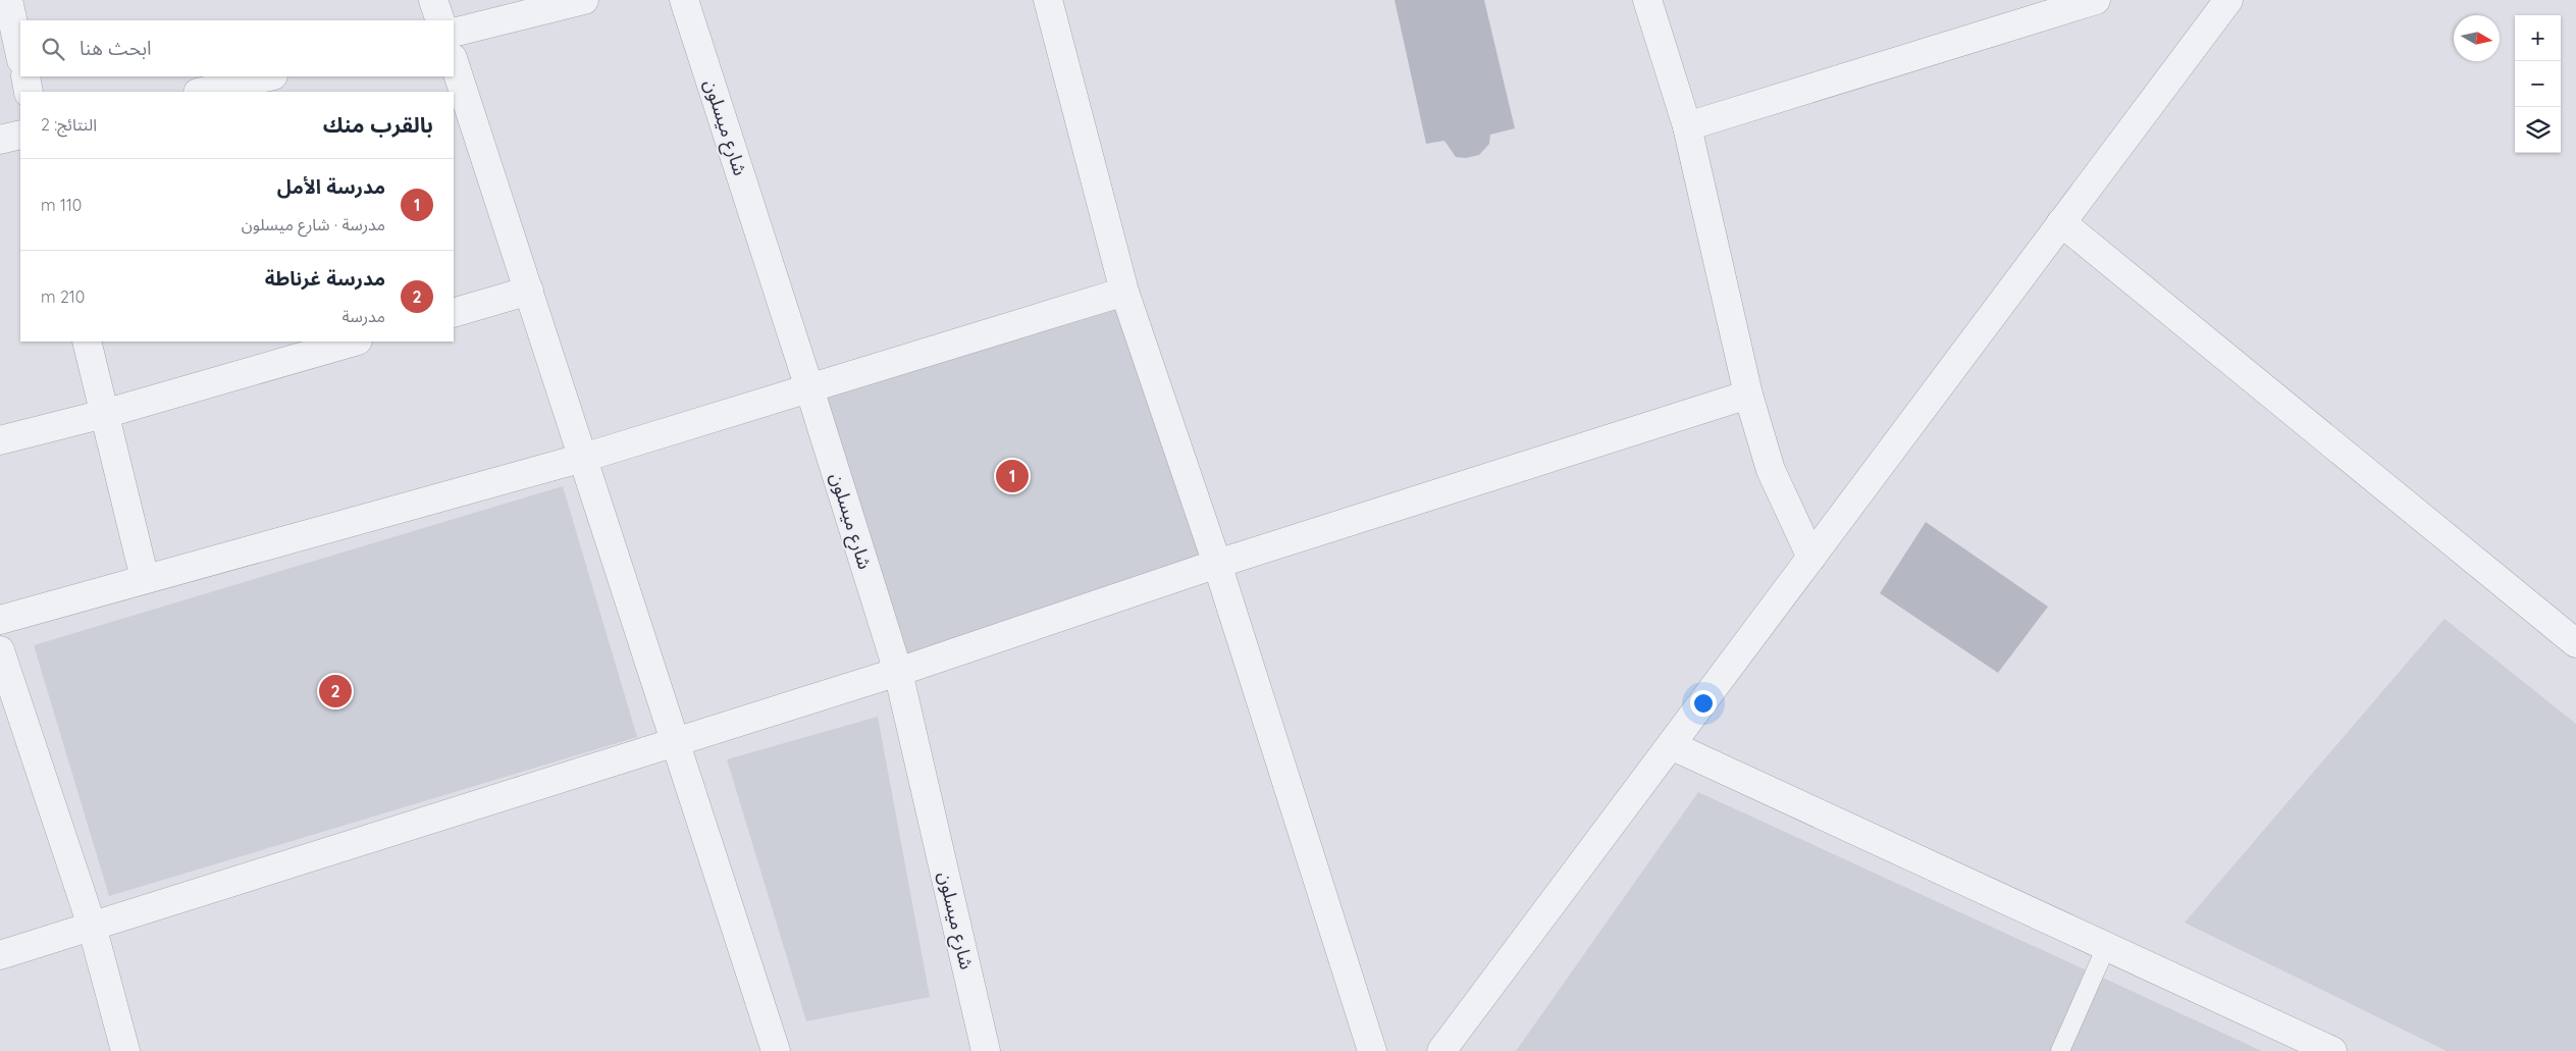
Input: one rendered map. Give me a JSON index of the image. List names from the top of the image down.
{
  "streets": {
    "street": ["شارع ميسلون"]
  },
  "north": "right",
  "page": {
    "map_buttons": ["+", "−"],
    "search": "ابحث هنا",
    "heading": ["بالقرب منك", "النتائج: 2"],
    "list": [
      {
        "mark": "1",
        "name": "مدرسة الأمل",
        "note": "مدرسة · شارع ميسلون",
        "value": "110 m"
      },
      {
        "mark": "2",
        "name": "مدرسة غرناطة",
        "note": "مدرسة",
        "value": "210 m"
      }
    ],
    "pins": ["1", "2"]
  }
}
